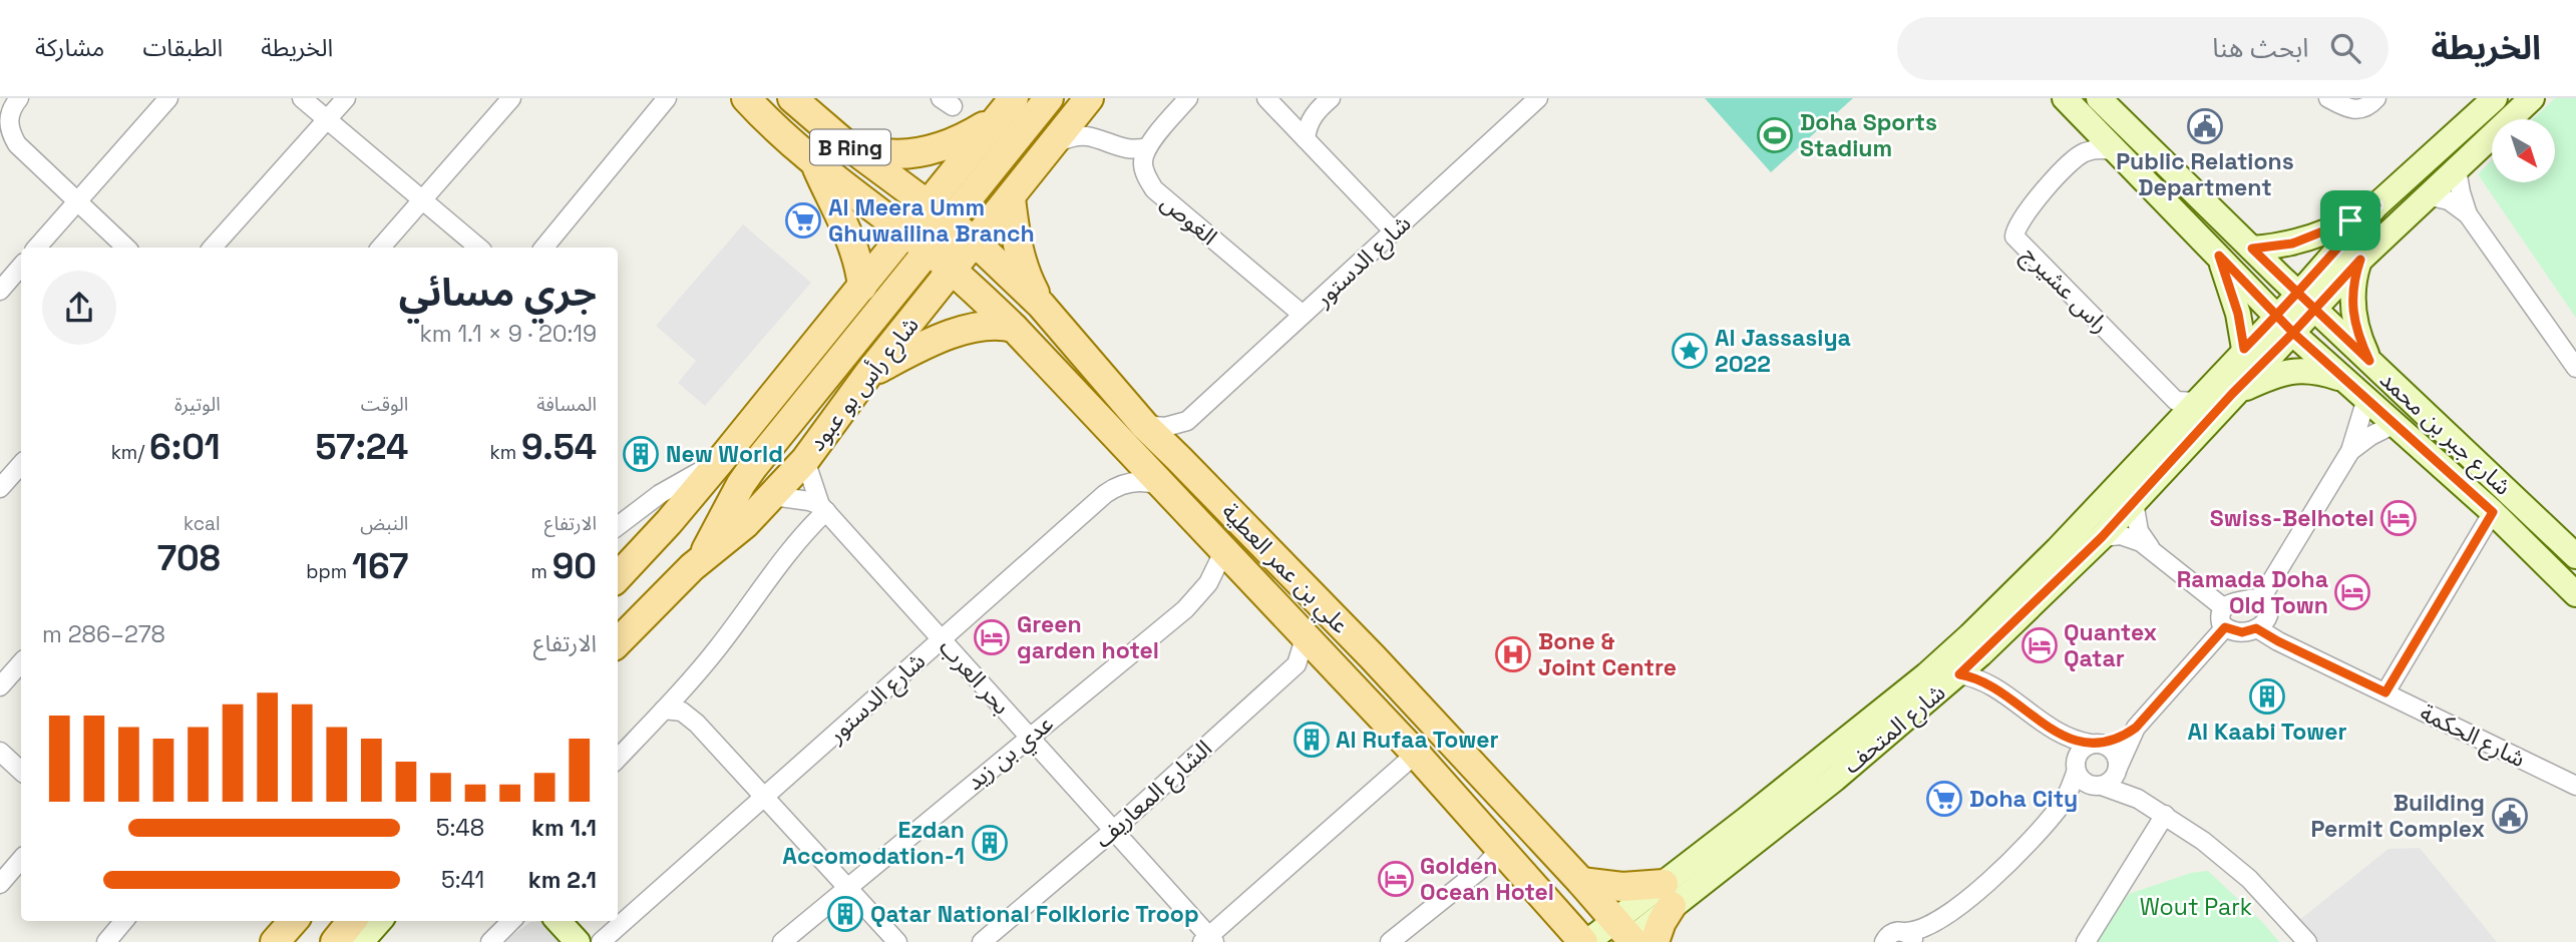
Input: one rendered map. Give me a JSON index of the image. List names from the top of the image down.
{
  "streets": {
    "main road": ["B Ring", "شارع رأس بو عبود", "علي بن عمر العطية"],
    "street": [
      "الغوص",
      "شارع الدستور",
      "راس عشيرج",
      "شارع جبر بن محمد",
      "بحر العرب",
      "شارع المتحف",
      "شارع الحكمة",
      "عدي بن زيد",
      "الشارع المعاريف"
    ]
  },
  "crossings": [
    ["B Ring", "شارع رأس بو عبود"],
    ["B Ring", "علي بن عمر العطية"],
    ["الغوص", "شارع الدستور"],
    ["شارع الدستور", "علي بن عمر العطية"],
    ["شارع الدستور", "بحر العرب"],
    ["راس عشيرج", "شارع جبر بن محمد"],
    ["راس عشيرج", "شارع المتحف"],
    ["شارع رأس بو عبود", "علي بن عمر العطية"],
    ["شارع رأس بو عبود", "بحر العرب"],
    ["شارع جبر بن محمد", "شارع المتحف"],
    ["علي بن عمر العطية", "شارع المتحف"],
    ["علي بن عمر العطية", "عدي بن زيد"],
    ["علي بن عمر العطية", "الشارع المعاريف"],
    ["بحر العرب", "عدي بن زيد"],
    ["بحر العرب", "الشارع المعاريف"]
  ],
  "parks": ["Wout Park"],
  "places": {
    "public building": ["Public Relations Department", "Building Permit Complex"],
    "sports": ["Doha Sports Stadium"],
    "supermarket": ["Al Meera Umm Ghuwailina Branch", "Doha City"],
    "place": ["Al Jassasiya 2022"],
    "building": [
      "New World",
      "Al Kaabi Tower",
      "Al Rufaa Tower",
      "Ezdan Accomodation-1",
      "Qatar National Folkloric Troop"
    ],
    "hotel": [
      "Swiss-Belhotel",
      "Ramada Doha Old Town",
      "Green garden hotel",
      "Quantex Qatar",
      "Golden Ocean Hotel"
    ],
    "hospital": ["Bone & Joint Centre"]
  },
  "north": "bottom right",
  "page": {
    "header": "الخريطة",
    "search": "ابحث هنا",
    "nav": ["الخريطة", "الطبقات", "مشاركة"],
    "heading": ["جري مسائي", "20:19 · 9 × 1.1 km"],
    "stats": [
      ["المسافة", "9.54 km"],
      ["الوقت", "57:24"],
      ["الوتيرة", "6:01 /km"],
      ["الارتفاع", "90 m"],
      ["النبض", "167 bpm"],
      ["kcal", "708"]
    ],
    "chart": ["الارتفاع", "278–286 m"],
    "list": [
      {
        "name": "1.1 km",
        "note": "5:48"
      },
      {
        "name": "2.1 km",
        "note": "5:41"
      }
    ]
  }
}
